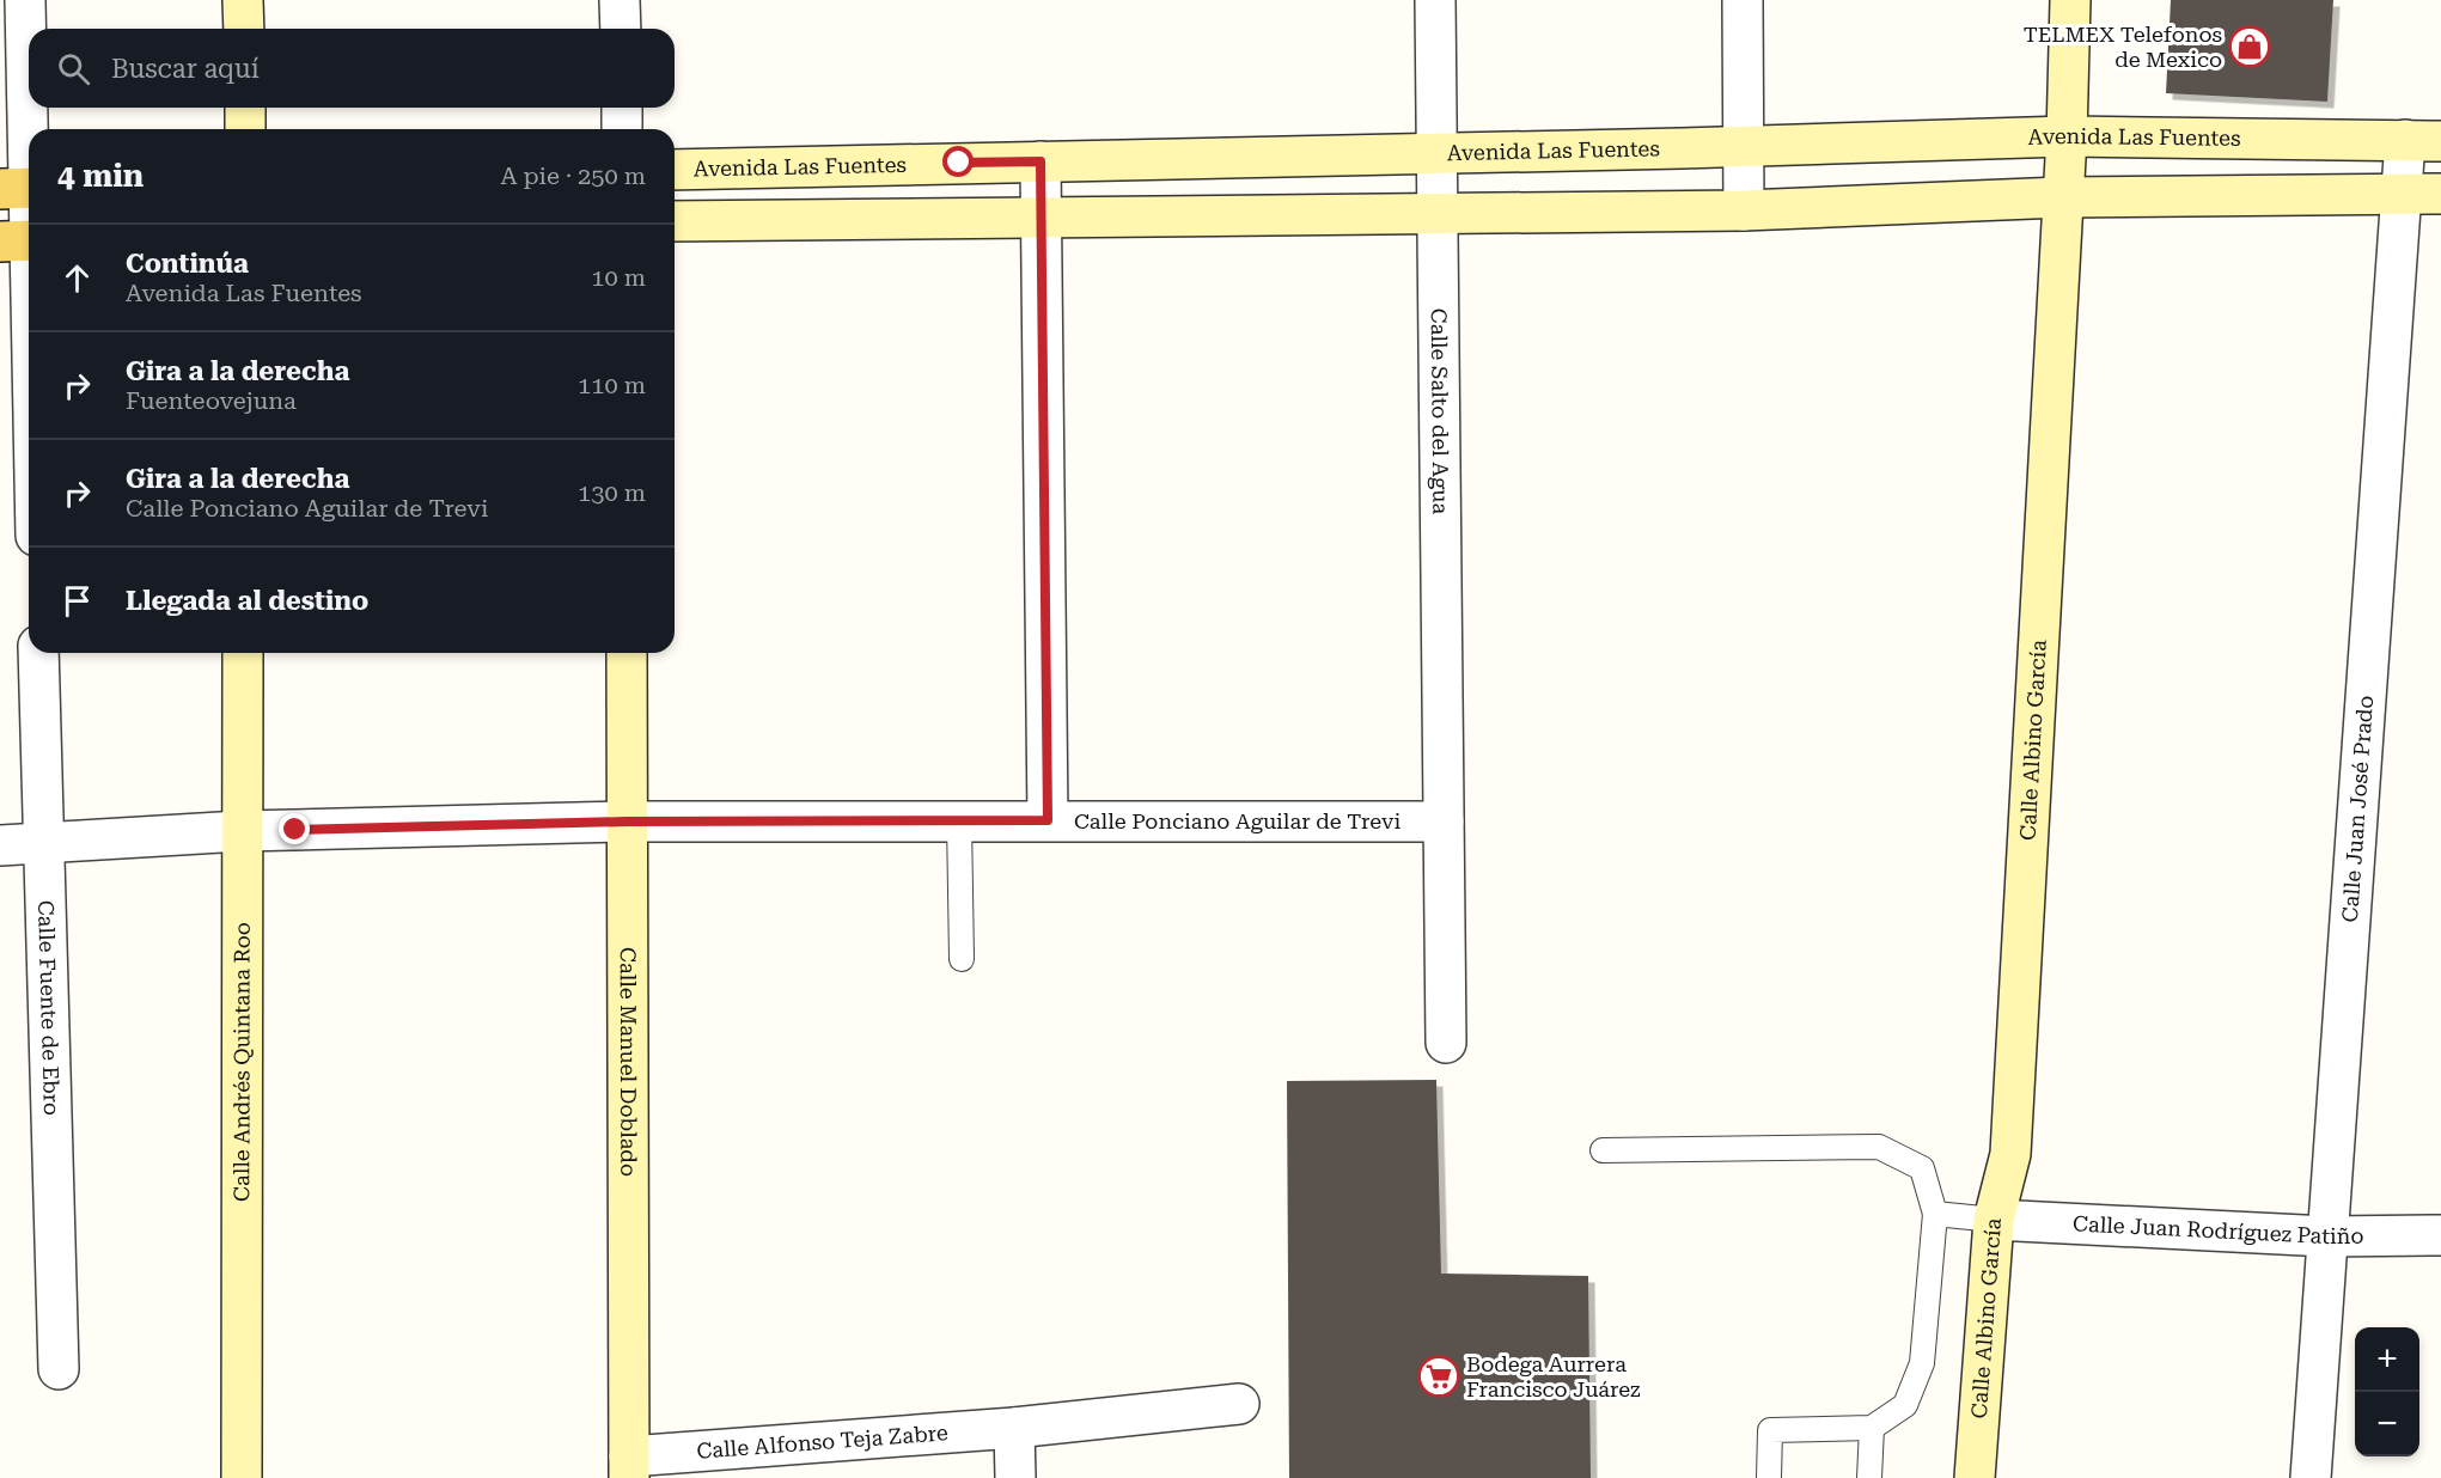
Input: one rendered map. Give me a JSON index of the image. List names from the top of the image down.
{
  "streets": {
    "main road": [
      "Avenida Las Fuentes",
      "Calle Albino García",
      "Calle Andrés Quintana Roo",
      "Calle Manuel Doblado"
    ],
    "street": [
      "Calle Salto del Agua",
      "Calle Juan José Prado",
      "Calle Ponciano Aguilar de Trevi",
      "Calle Fuente de Ebro",
      "Calle Juan Rodríguez Patiño",
      "Calle Alfonso Teja Zabre"
    ]
  },
  "crossings": [
    ["Avenida Las Fuentes", "Calle Salto del Agua"],
    ["Avenida Las Fuentes", "Calle Albino García"],
    ["Avenida Las Fuentes", "Calle Juan José Prado"],
    ["Calle Salto del Agua", "Calle Ponciano Aguilar de Trevi"],
    ["Calle Albino García", "Calle Juan Rodríguez Patiño"],
    ["Calle Juan José Prado", "Calle Juan Rodríguez Patiño"],
    ["Calle Ponciano Aguilar de Trevi", "Calle Fuente de Ebro"],
    ["Calle Ponciano Aguilar de Trevi", "Calle Andrés Quintana Roo"],
    ["Calle Ponciano Aguilar de Trevi", "Calle Manuel Doblado"],
    ["Calle Manuel Doblado", "Calle Alfonso Teja Zabre"]
  ],
  "places": {
    "shop": ["TELMEX Telefonos de Mexico"],
    "supermarket": ["Bodega Aurrera Francisco Juárez"]
  },
  "page": {
    "search": "Buscar aquí",
    "heading": ["4 min", "A pie · 250 m"],
    "list": [
      ["Continúa", "Avenida Las Fuentes", "10 m"],
      ["Gira a la derecha", "Fuenteovejuna", "110 m"],
      ["Gira a la derecha", "Calle Ponciano Aguilar de Trevi", "130 m"],
      "Llegada al destino"
    ],
    "map_buttons": ["+", "−"]
  }
}
